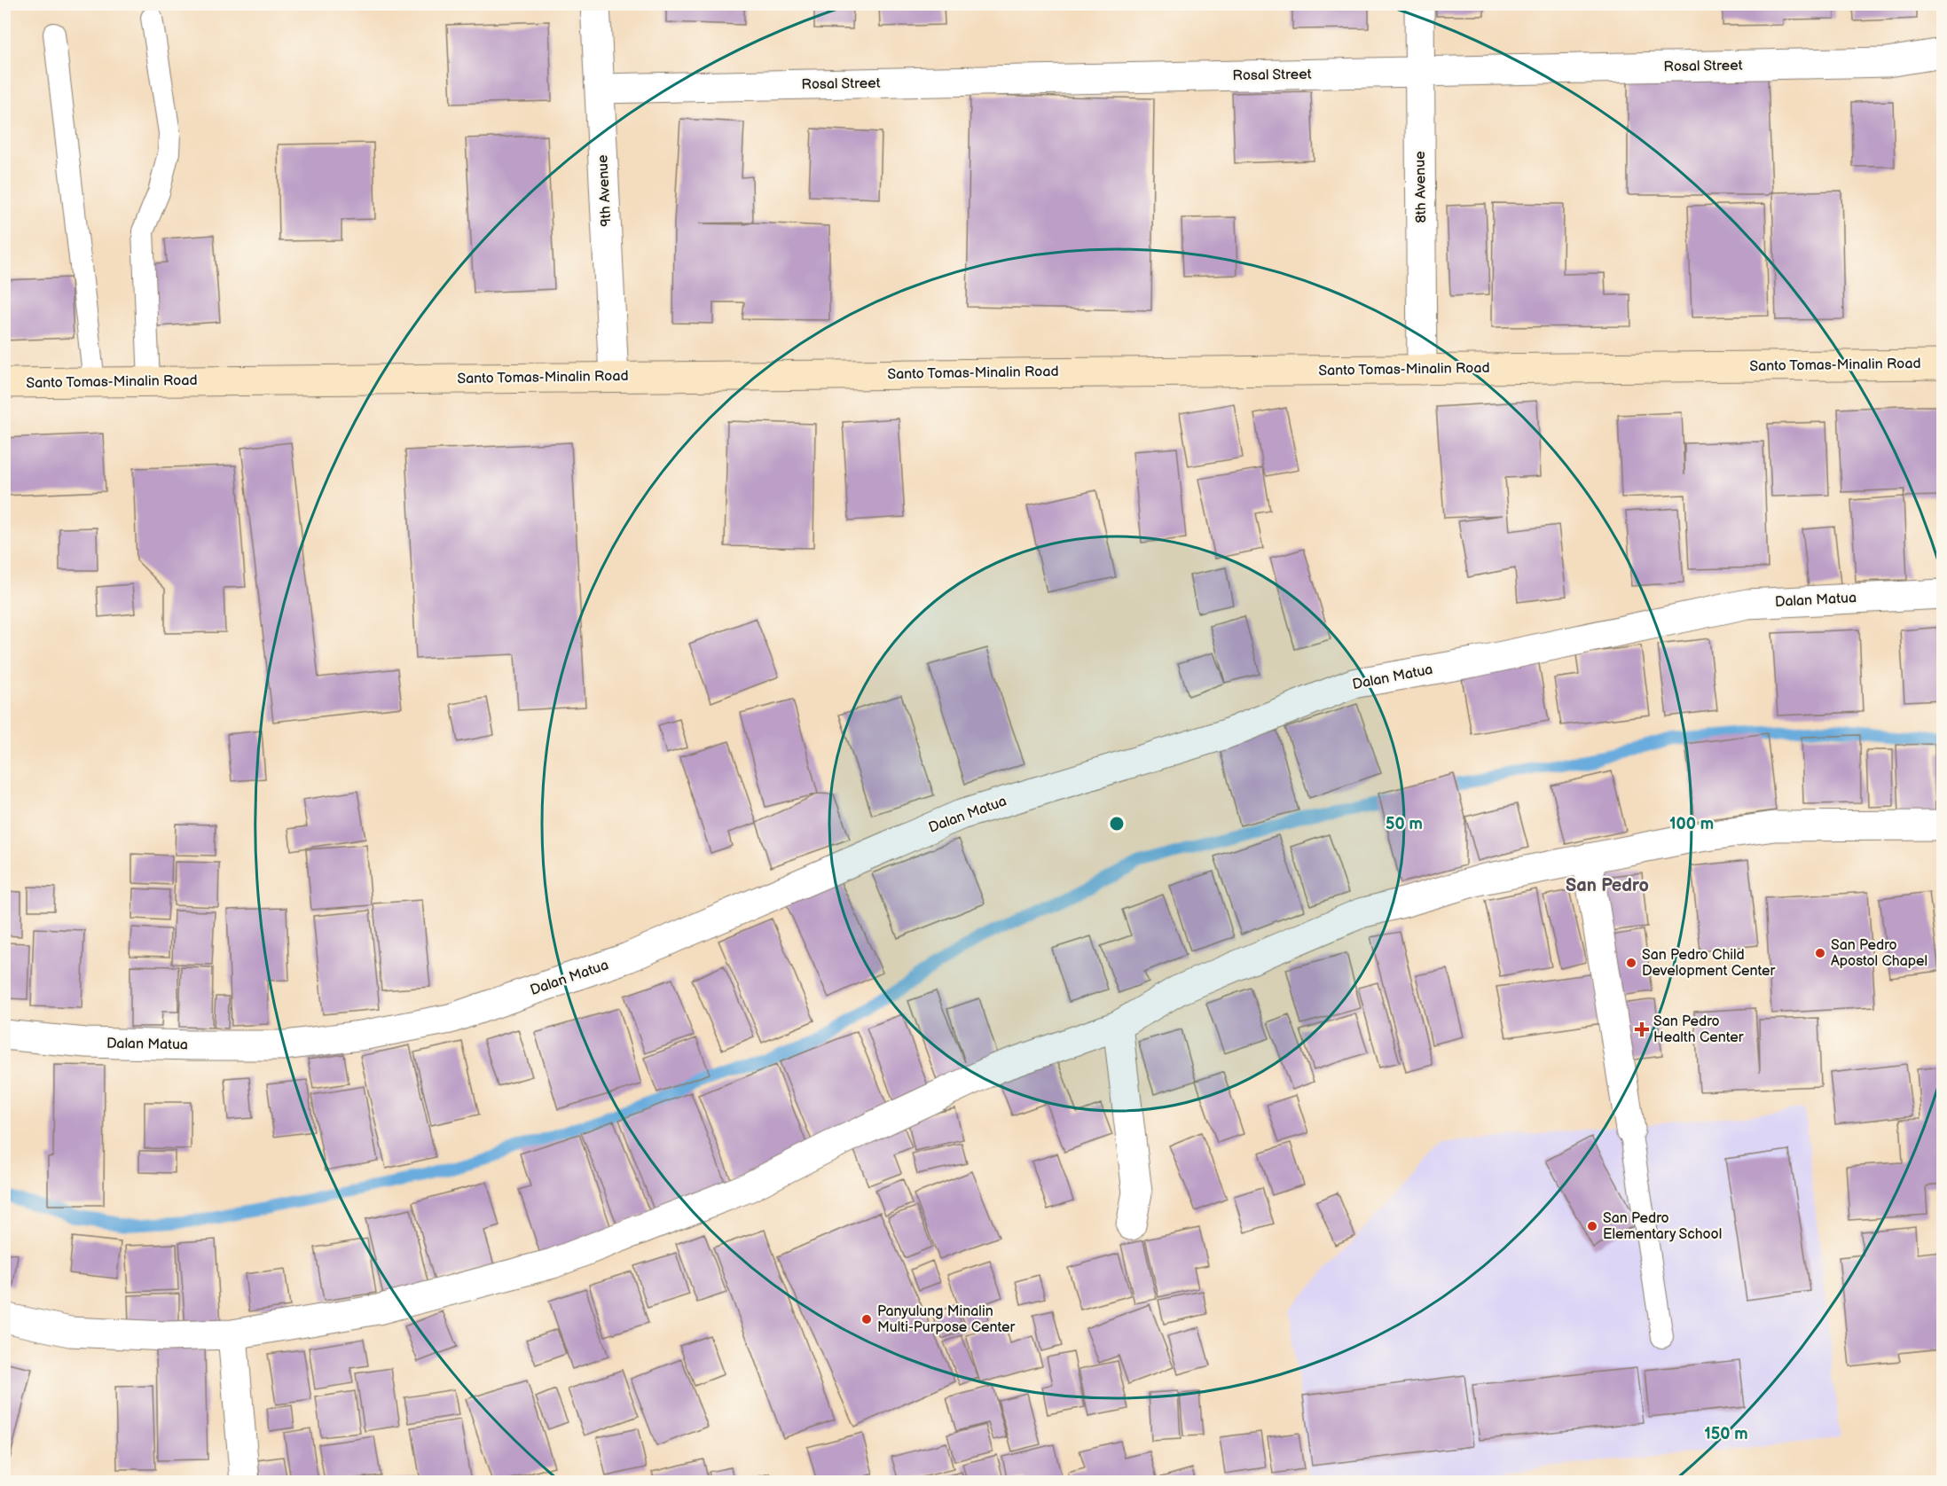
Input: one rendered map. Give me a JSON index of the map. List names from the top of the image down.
{
  "streets": {
    "main road": ["Santo Tomas-Minalin Road"],
    "street": [
      "Rosal Street",
      "8th Avenue",
      "9th Avenue",
      "Dalan Matua"
    ]
  },
  "crossings": [
    ["Rosal Street", "8th Avenue"],
    ["Rosal Street", "9th Avenue"],
    ["8th Avenue", "Santo Tomas-Minalin Road"],
    ["9th Avenue", "Santo Tomas-Minalin Road"]
  ],
  "districts": ["San Pedro"],
  "places": {
    "other": [
      "San Pedro Apostol Chapel",
      "San Pedro Child Development Center",
      "San Pedro Elementary School",
      "Panyulung Minalin Multi-Purpose Center"
    ],
    "health": ["San Pedro Health Center"]
  },
  "rings": ["50 m", "100 m", "150 m"]
}
